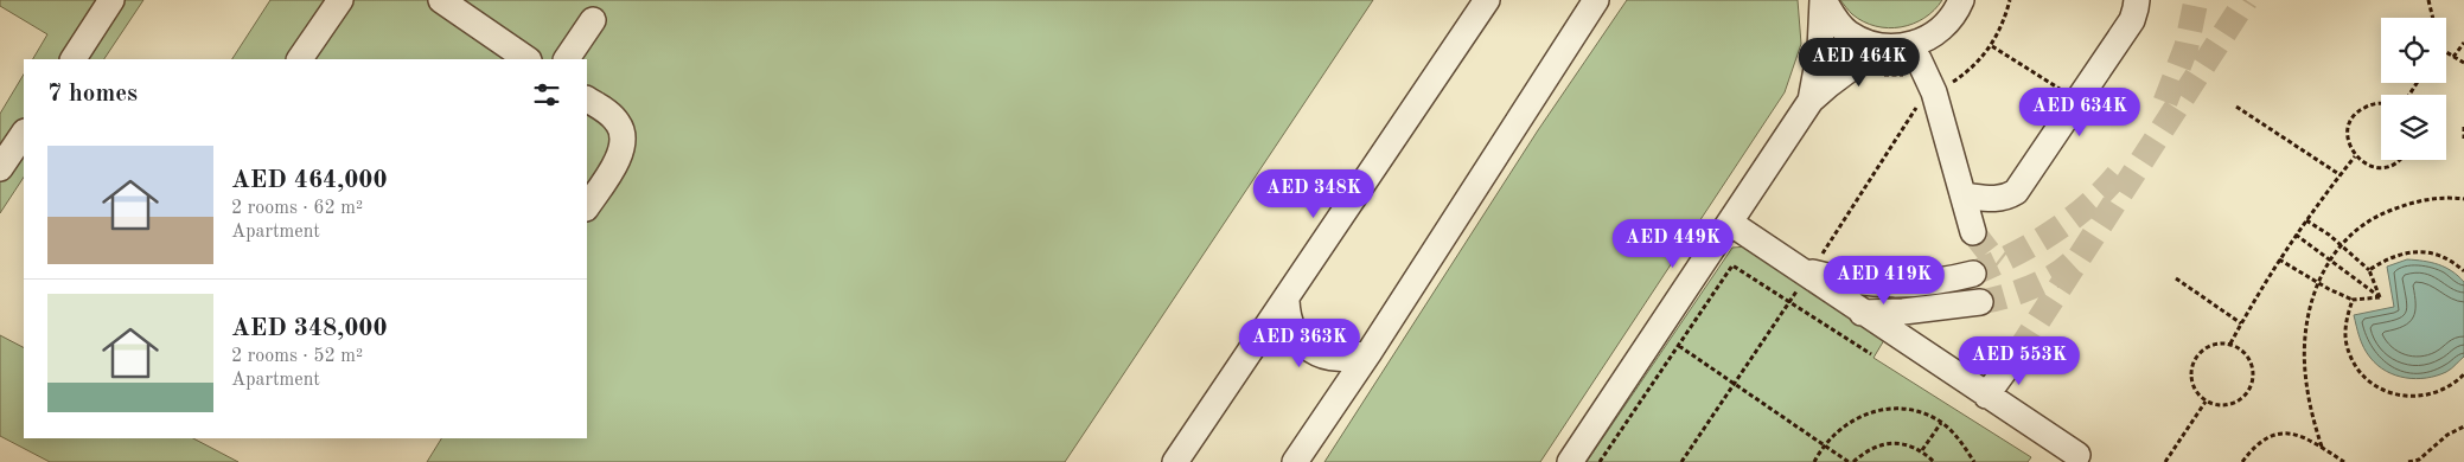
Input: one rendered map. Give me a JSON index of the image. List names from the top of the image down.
{
  "page": {
    "price": [
      "AED 464K",
      "AED 634K",
      "AED 348K",
      "AED 449K",
      "AED 419K",
      "AED 363K",
      "AED 553K"
    ],
    "heading": "7 homes",
    "list": [
      {
        "name": "AED 464,000",
        "note": "2 rooms · 62 m² · Apartment"
      },
      {
        "name": "AED 348,000",
        "note": "2 rooms · 52 m² · Apartment"
      }
    ]
  }
}
